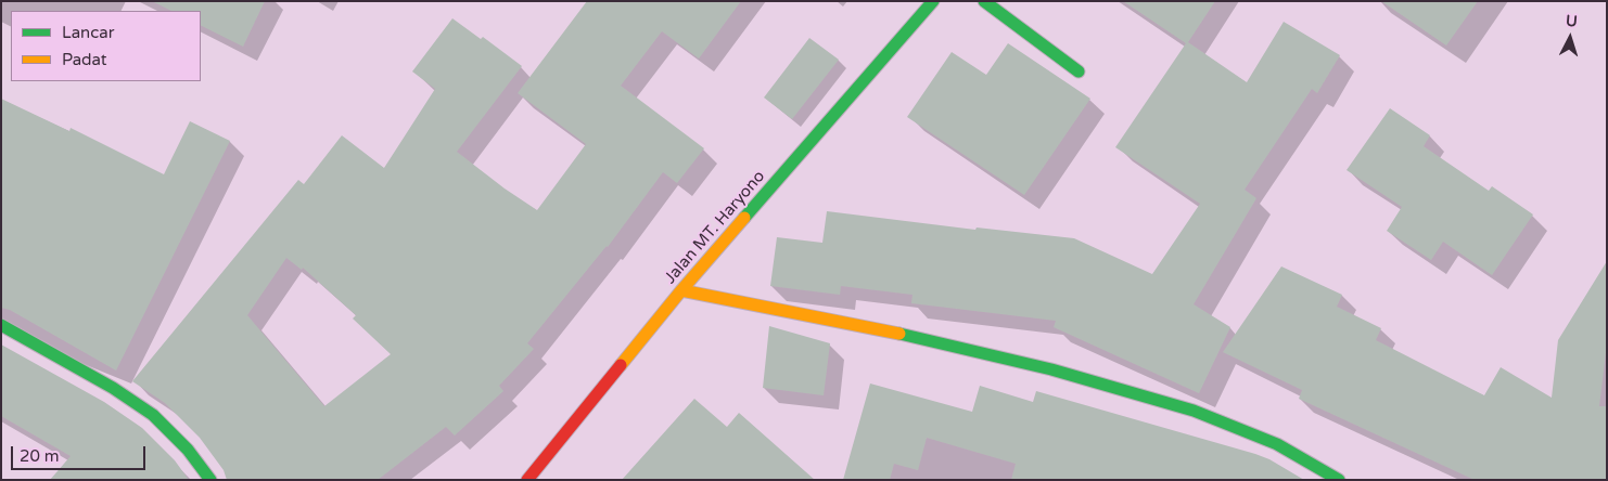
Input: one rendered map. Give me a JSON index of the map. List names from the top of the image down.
{
  "streets": {
    "street": ["Jalan MT. Haryono"]
  },
  "legend": ["Lancar", "Padat"],
  "scale_bar": "20 m",
  "north": "top"
}
